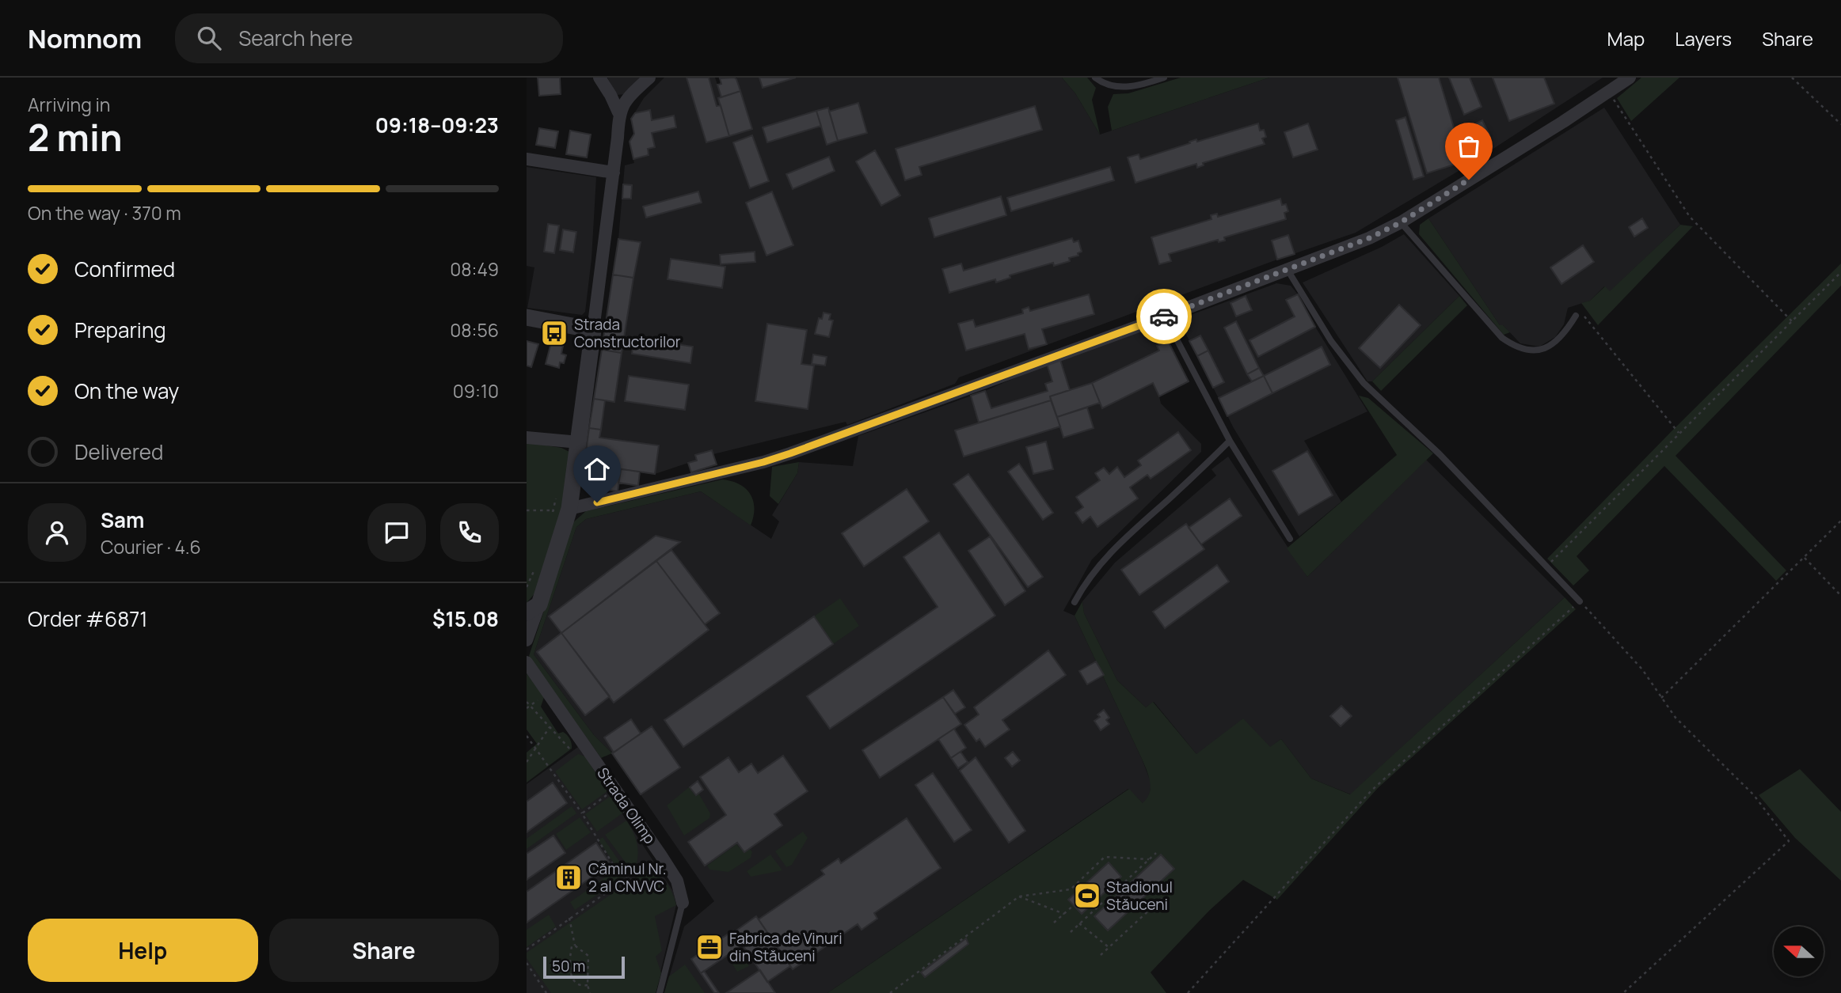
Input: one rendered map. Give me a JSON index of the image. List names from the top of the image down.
{
  "streets": {
    "street": ["Strada Olimp"]
  },
  "places": {
    "bus stop": ["Strada Constructorilor"],
    "building": ["Căminul Nr. 2 al CNVVC"],
    "sports": ["Stadionul Stăuceni"],
    "office": ["Fabrica de Vinuri din Stăuceni"]
  },
  "scale_bar": "50 m",
  "north": "left",
  "page": {
    "header": "Nomnom",
    "search": "Search here",
    "nav": ["Map", "Layers", "Share"],
    "heading": ["2 min", "Arriving in", "09:18–09:23"],
    "panel": [
      "Sam",
      "Courier · 4.6",
      "Order #6871",
      "$15.08"
    ],
    "bar": "On the way · 370 m",
    "list": [
      ["Confirmed", "08:49"],
      ["Preparing", "08:56"],
      ["On the way", "09:10"],
      "Delivered"
    ],
    "buttons": ["Help", "Share"],
    "scale": "50 m"
  }
}
